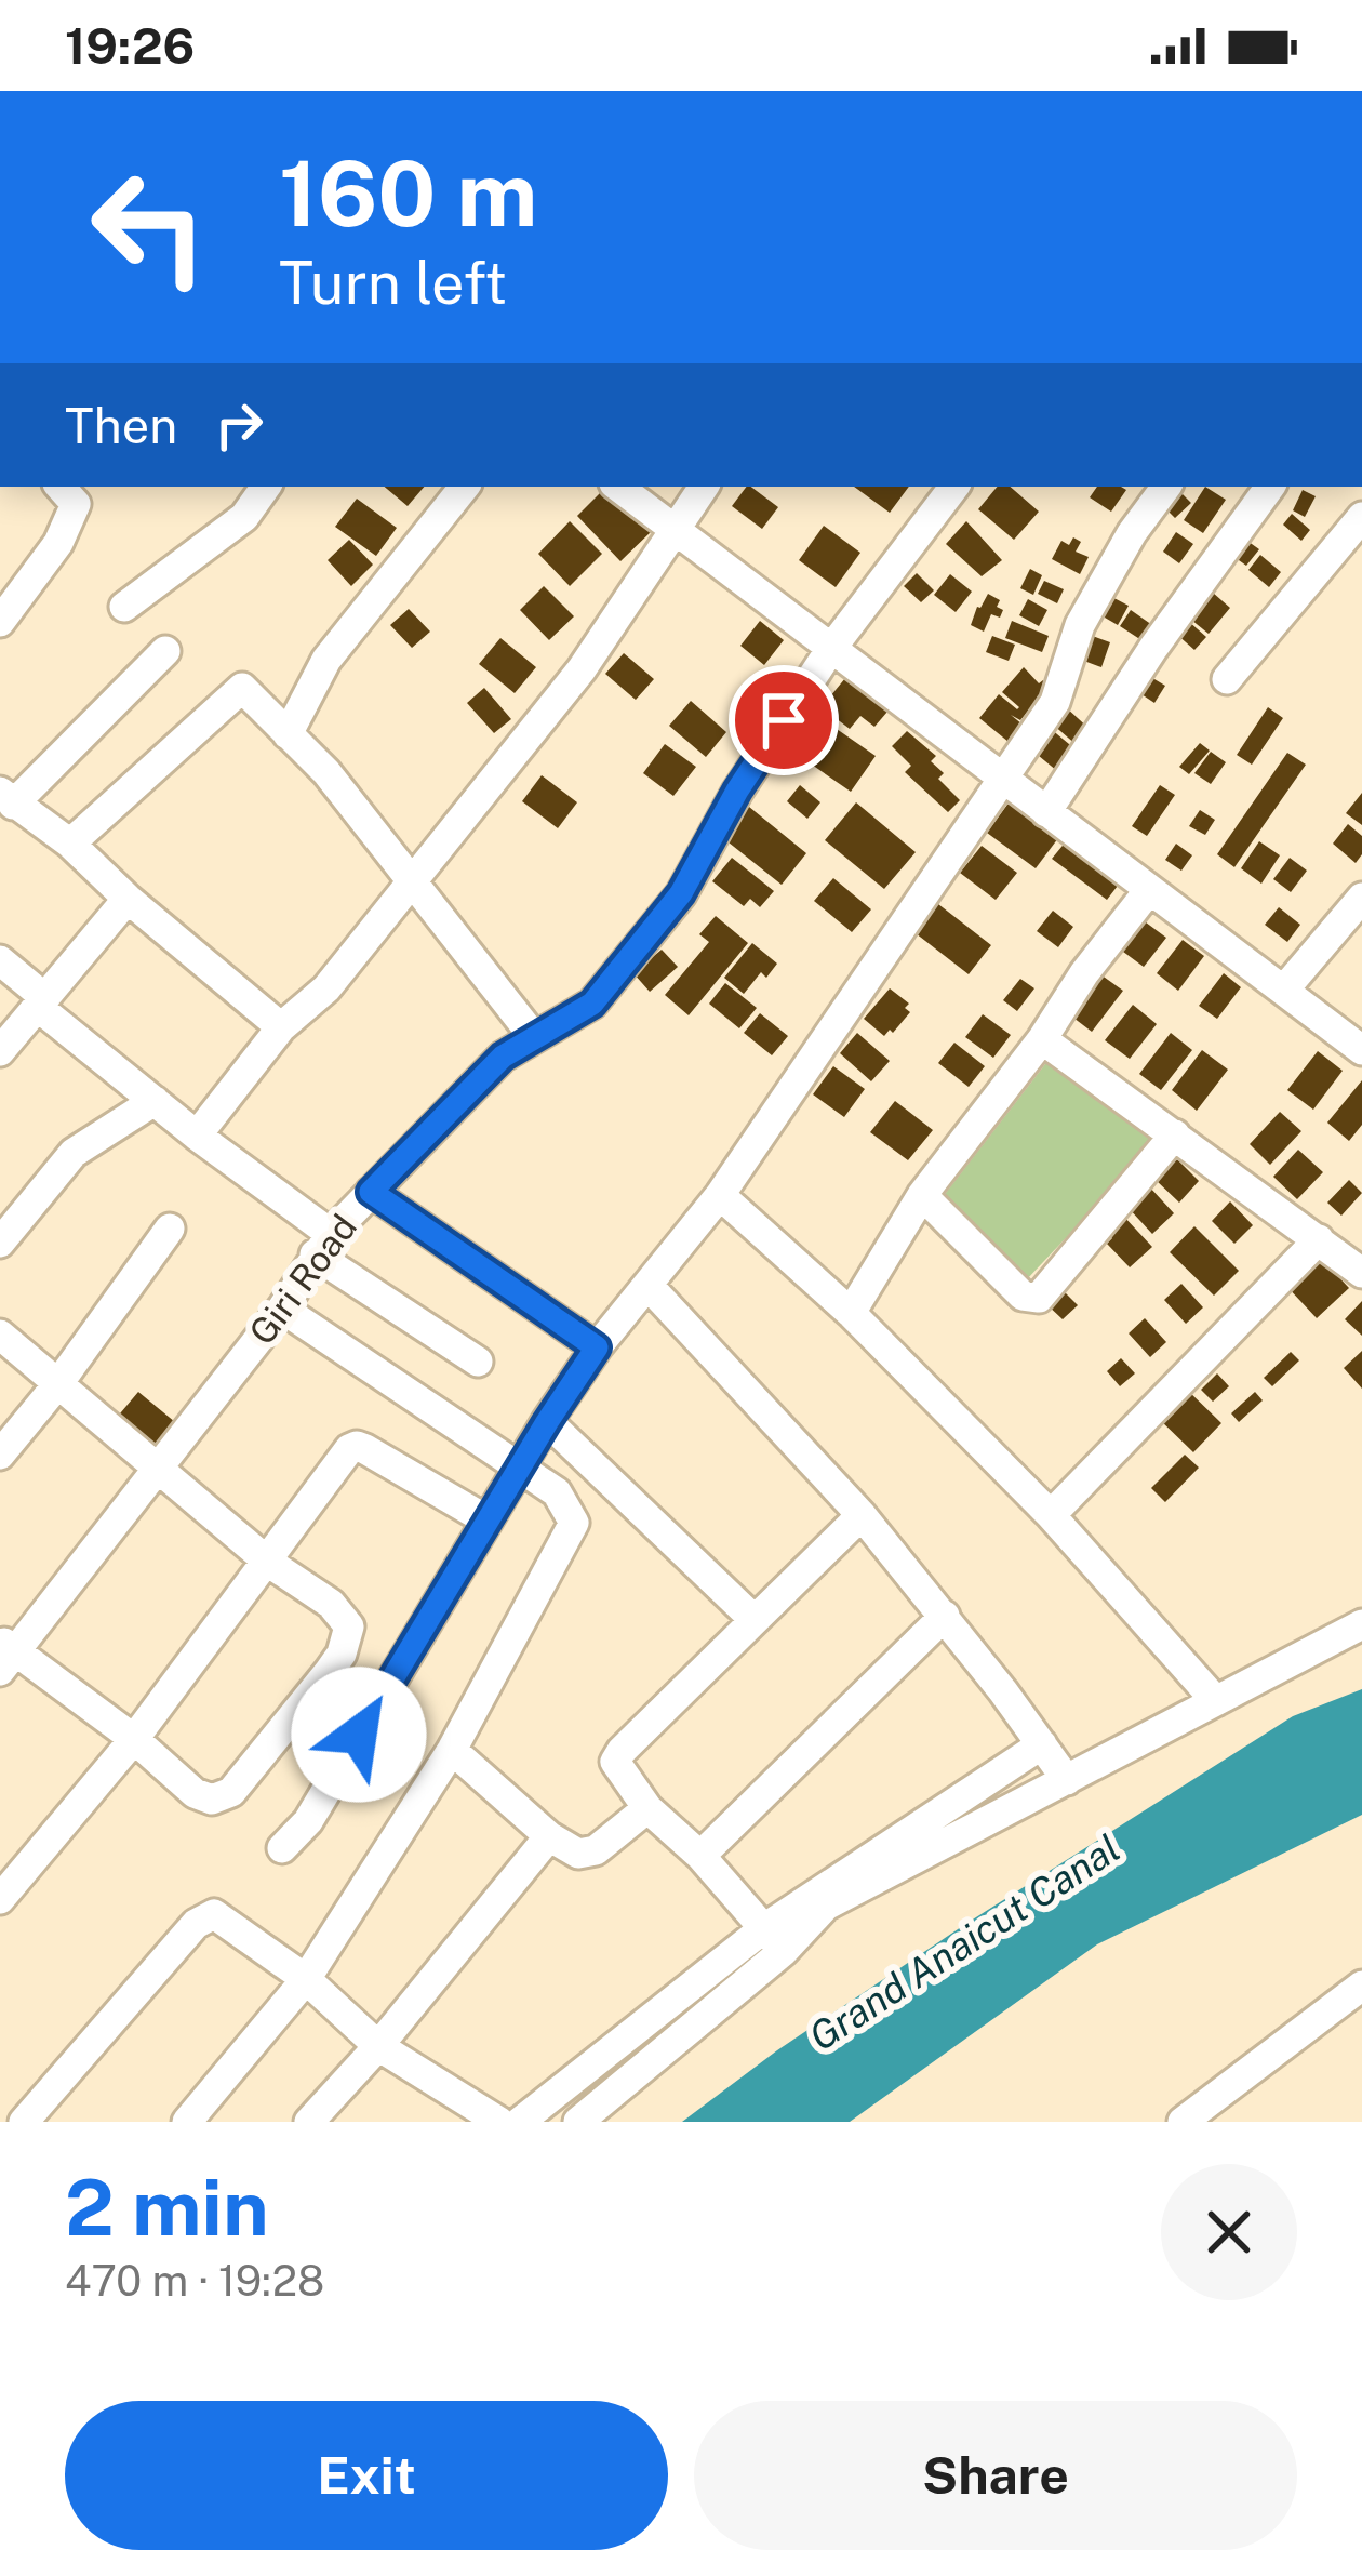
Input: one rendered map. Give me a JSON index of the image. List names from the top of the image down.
{
  "streets": {
    "street": ["Giri Road"]
  },
  "water": ["Grand Anaicut Canal"],
  "page": {
    "status": "19:26",
    "turn": ["160 m", "Turn left"],
    "then": "Then",
    "heading": ["2 min", "470 m · 19:28"],
    "buttons": ["Exit", "Share"]
  }
}
